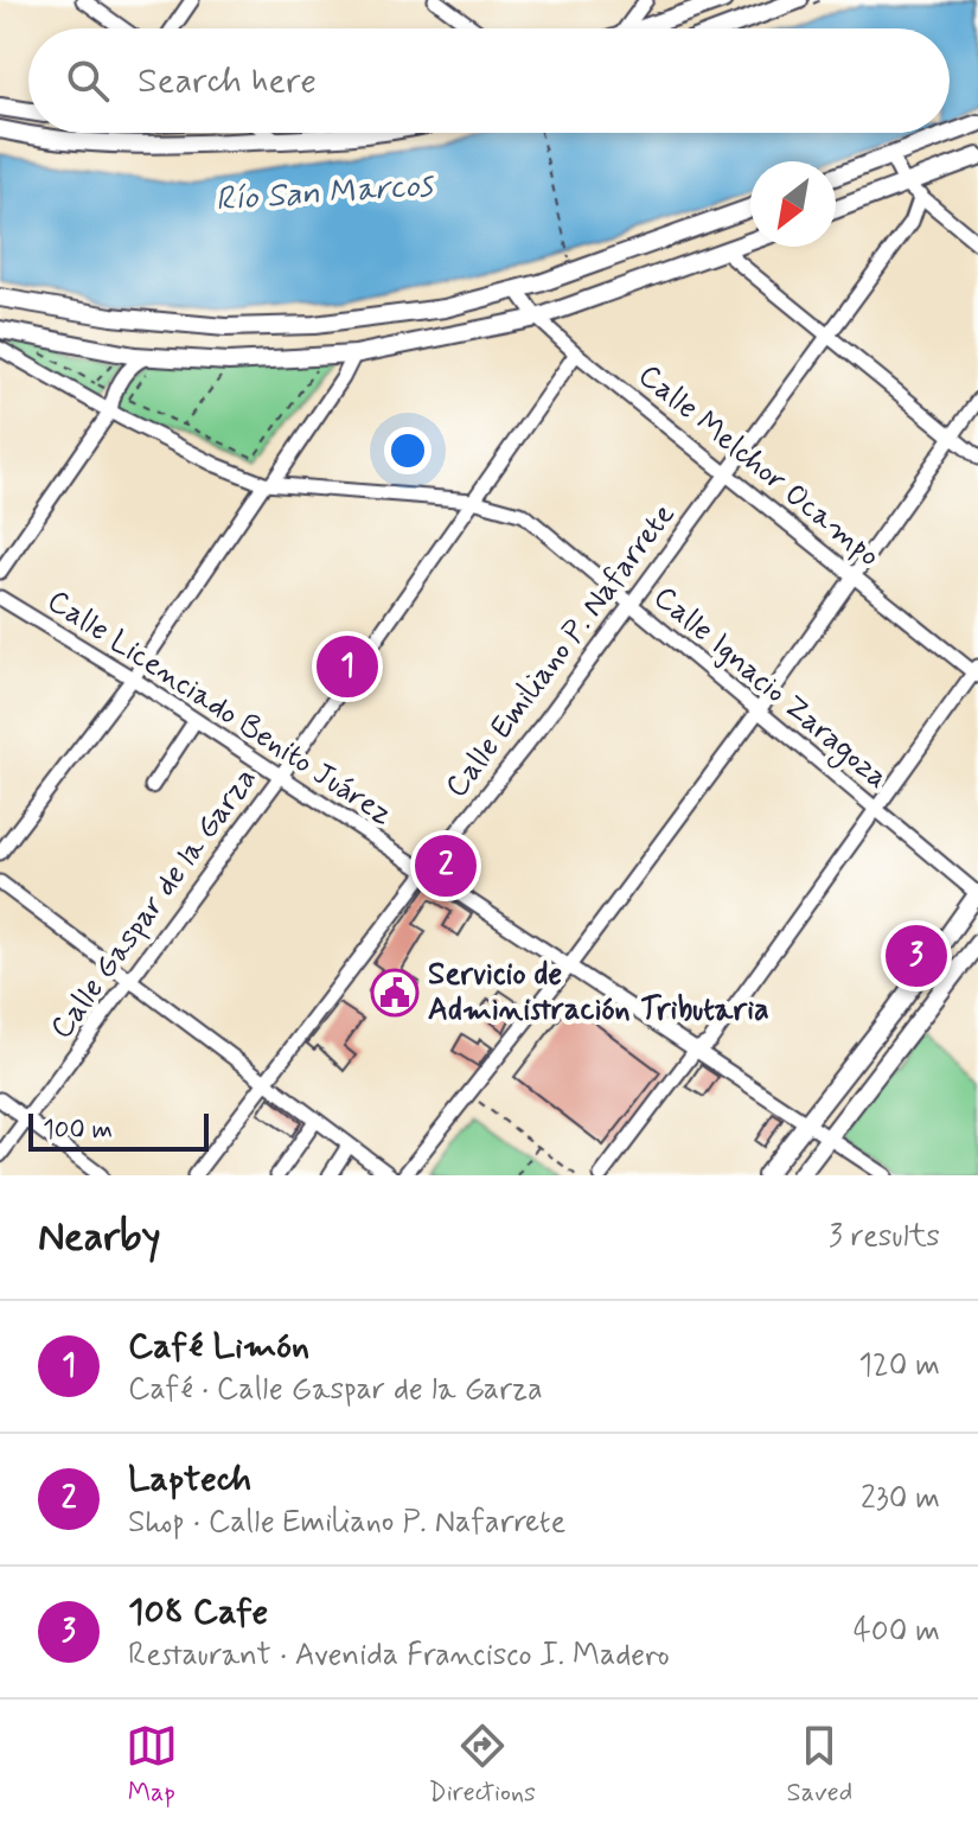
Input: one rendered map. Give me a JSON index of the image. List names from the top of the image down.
{
  "streets": {
    "street": [
      "Calle Melchor Ocampo",
      "Calle Emiliano P. Nafarrete",
      "Calle Ignacio Zaragoza",
      "Calle Licenciado Benito Juárez",
      "Calle Gaspar de la Garza"
    ]
  },
  "crossings": [
    ["Calle Melchor Ocampo", "Calle Emiliano P. Nafarrete"],
    ["Calle Melchor Ocampo", "Calle Gaspar de la Garza"],
    ["Calle Emiliano P. Nafarrete", "Calle Ignacio Zaragoza"],
    ["Calle Emiliano P. Nafarrete", "Calle Licenciado Benito Juárez"],
    ["Calle Ignacio Zaragoza", "Calle Gaspar de la Garza"],
    ["Calle Licenciado Benito Juárez", "Calle Gaspar de la Garza"]
  ],
  "water": ["Río San Marcos"],
  "places": {
    "public building": ["Servicio de Administración Tributaria"]
  },
  "scale_bar": "100 m",
  "north": "bottom left",
  "page": {
    "search": "Search here",
    "pins": ["1", "2", "3"],
    "scale": "100 m",
    "heading": ["Nearby", "3 results"],
    "list": [
      {
        "mark": "1",
        "name": "Café Limón",
        "note": "Café · Calle Gaspar de la Garza",
        "value": "120 m"
      },
      {
        "mark": "2",
        "name": "Laptech",
        "note": "Shop · Calle Emiliano P. Nafarrete",
        "value": "230 m"
      },
      {
        "mark": "3",
        "name": "108 Cafe",
        "note": "Restaurant · Avenida Francisco I. Madero",
        "value": "400 m"
      }
    ],
    "nav": ["Map", "Directions", "Saved"]
  }
}
